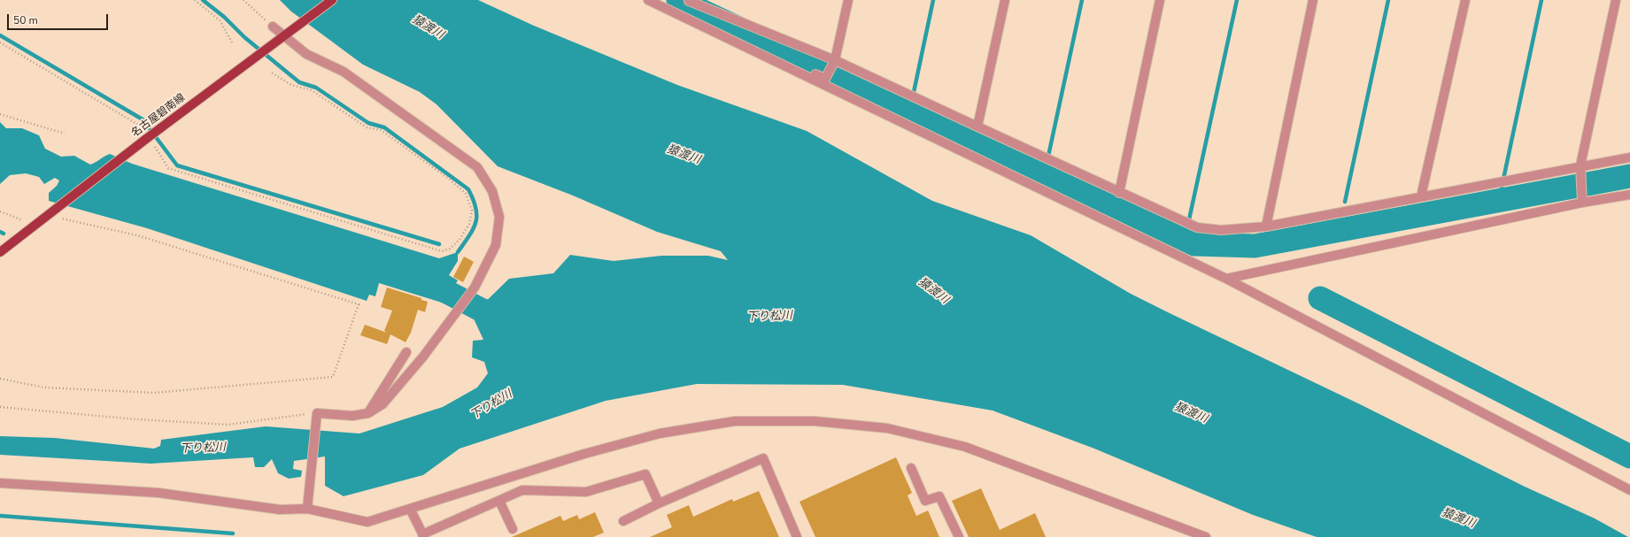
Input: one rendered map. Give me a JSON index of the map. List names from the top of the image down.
{
  "streets": {
    "main road": ["名古屋碧南線"]
  },
  "water": ["猿渡川", "下り松川"],
  "scale_bar": "50 m"
}
